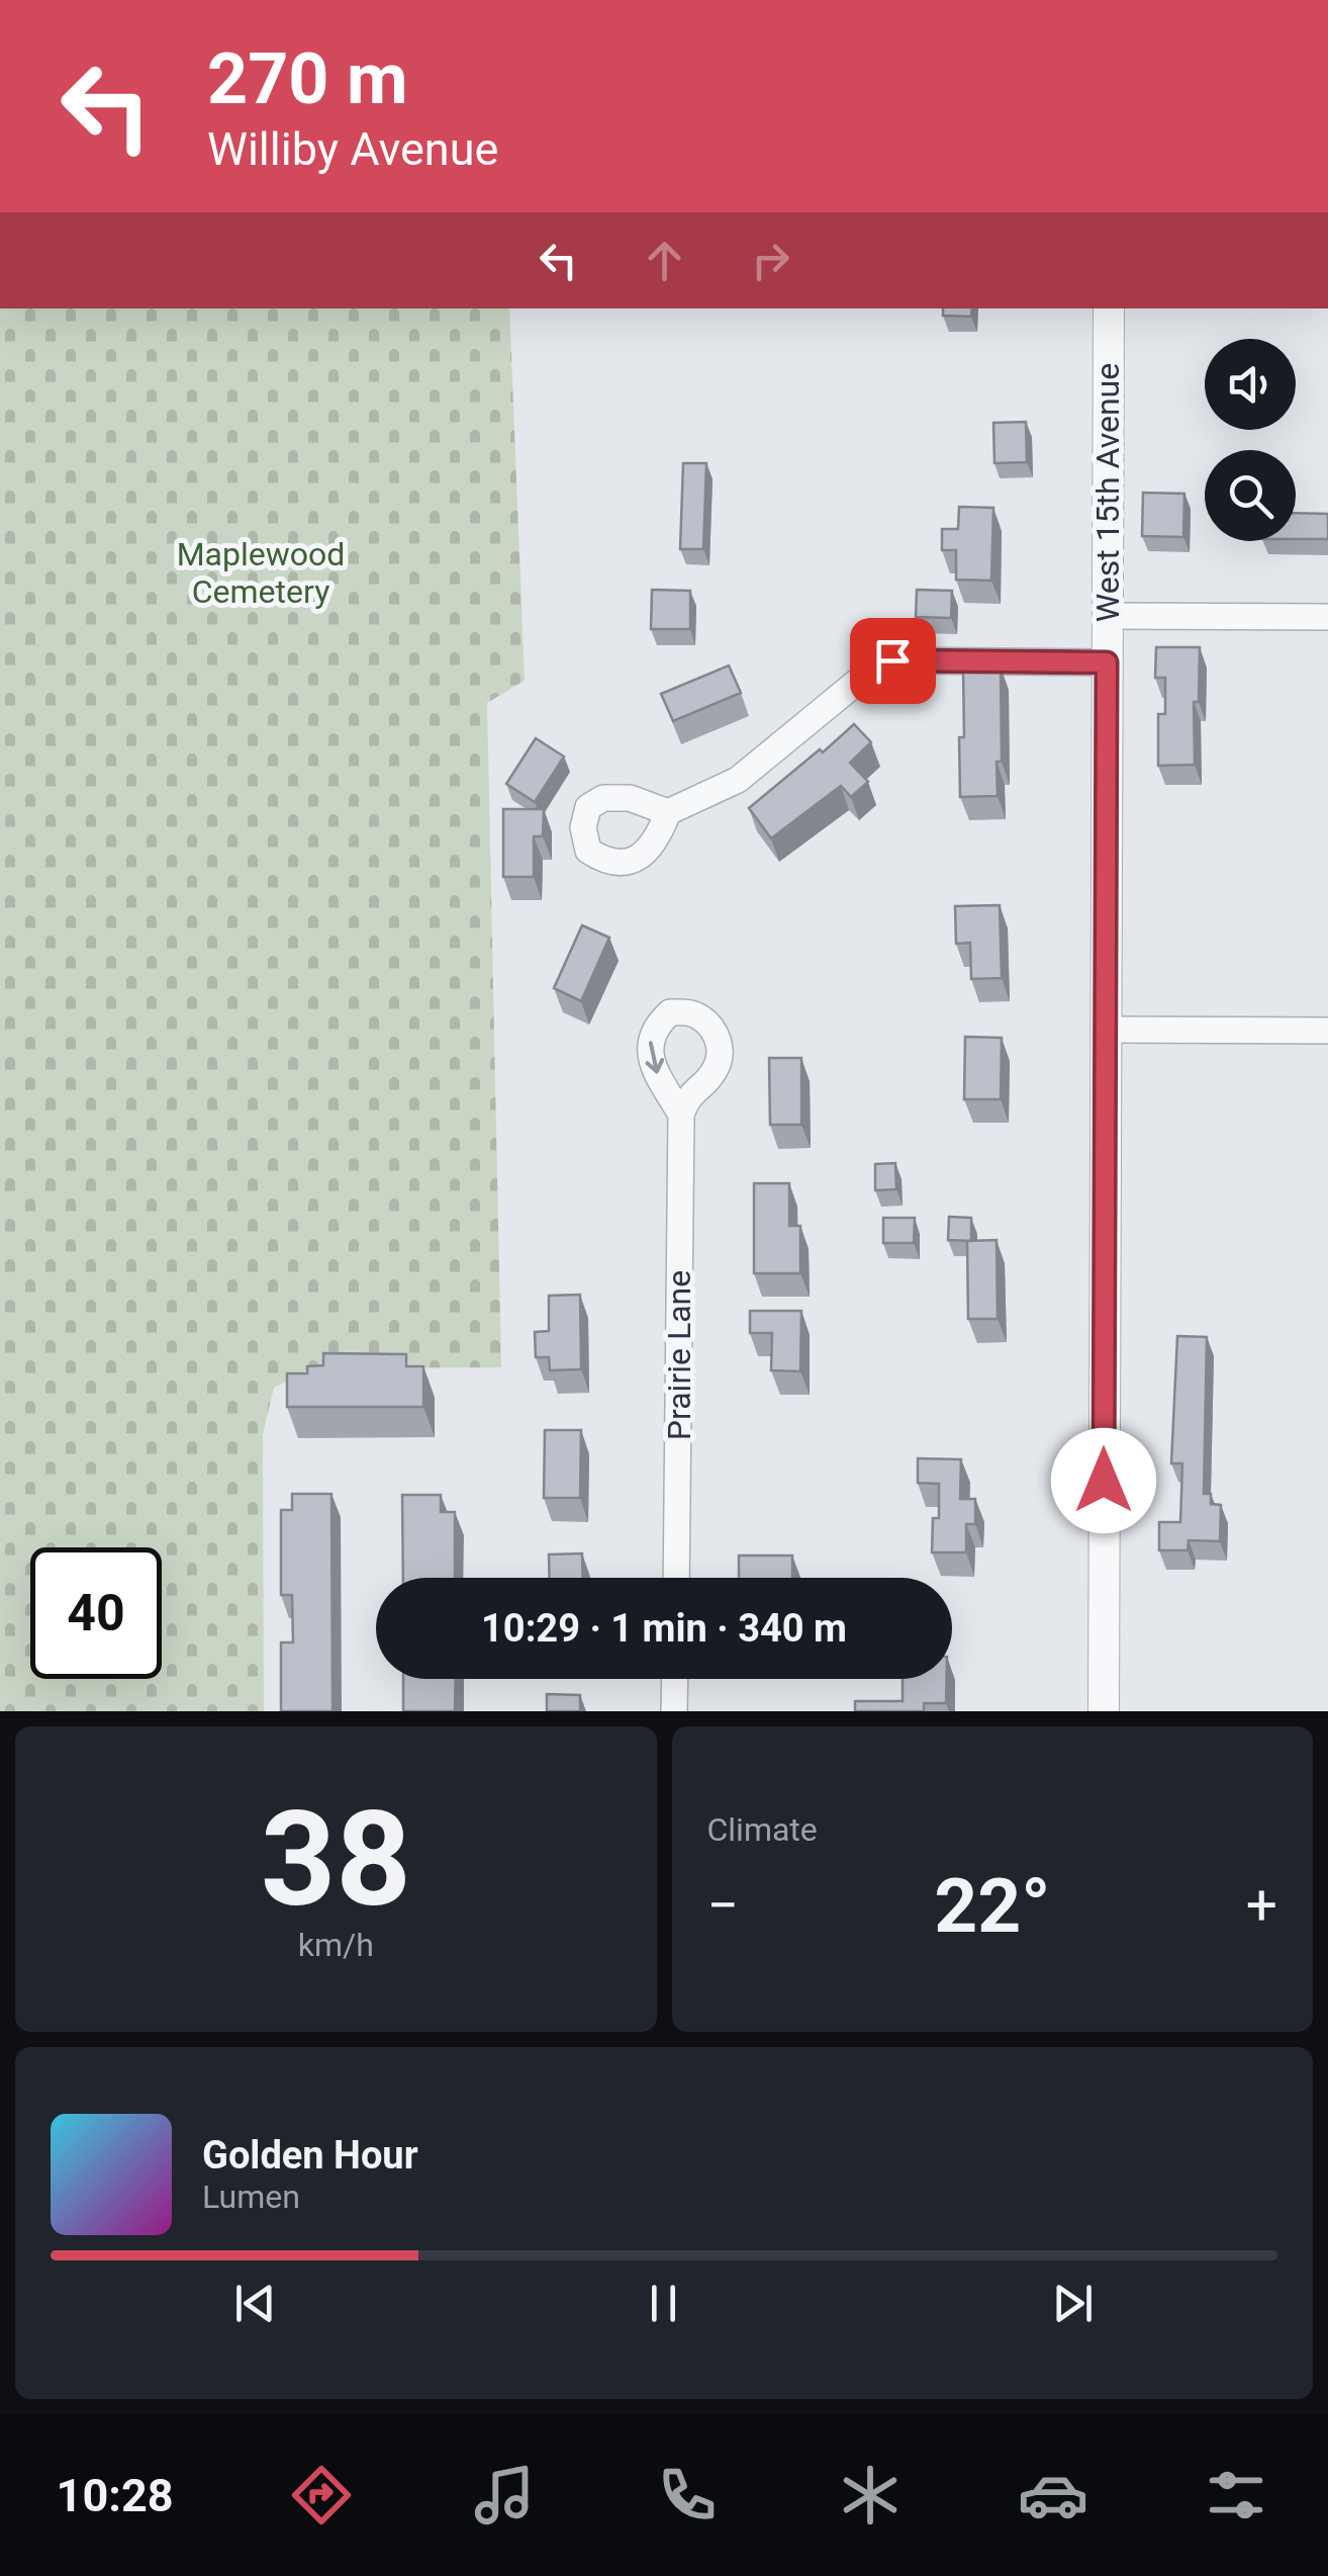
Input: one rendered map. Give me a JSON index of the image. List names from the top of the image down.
{
  "streets": {
    "street": ["West 15th Avenue", "Prairie Lane"]
  },
  "parks": ["Maplewood Cemetery"],
  "page": {
    "turn": ["270 m", "Williby Avenue"],
    "limit": "40",
    "trip": "10:29 · 1 min · 340 m",
    "tile": [
      ["38", "km/h"],
      "Climate"
    ],
    "heat": ["−", "22°", "+"],
    "song": ["Golden Hour", "Lumen"],
    "tabs": "10:28"
  }
}
